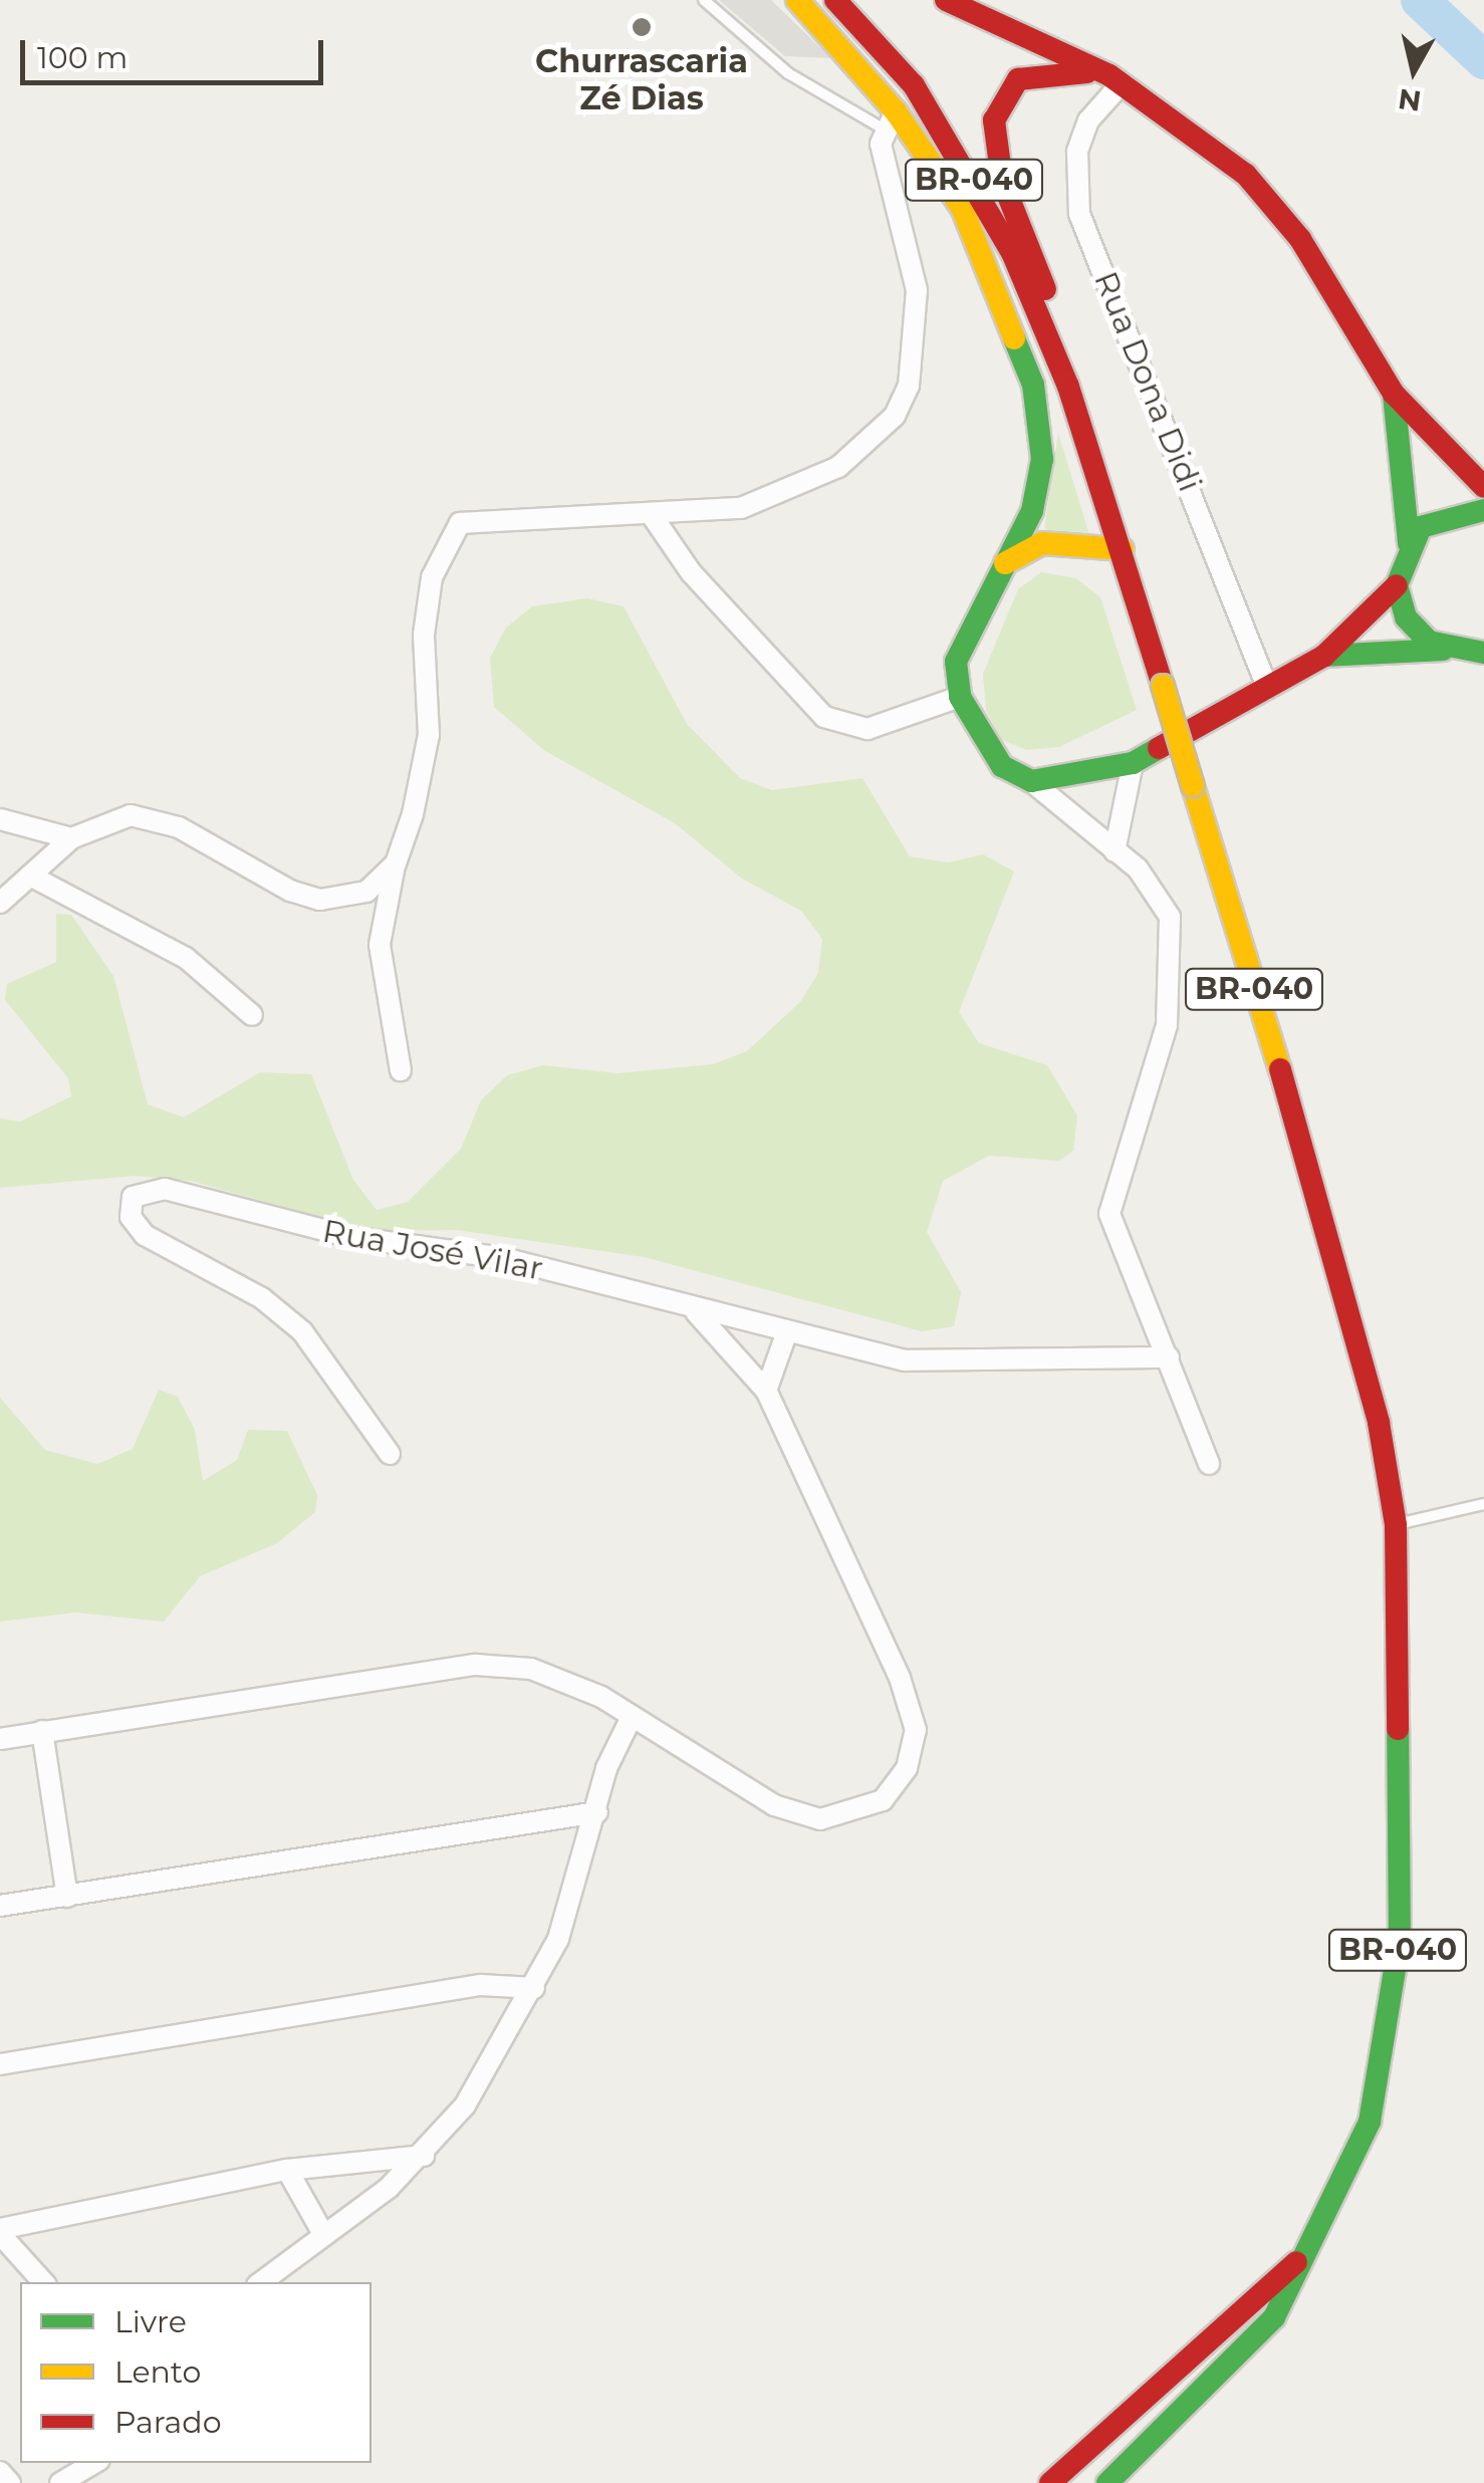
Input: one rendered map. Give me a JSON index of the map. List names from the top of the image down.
{
  "streets": {
    "main road": ["BR-040"],
    "street": ["Rua Dona Didi", "Rua José Vilar"]
  },
  "places": ["Churrascaria Zé Dias"],
  "legend": ["Livre", "Lento", "Parado"],
  "scale_bar": "100 m",
  "north": "bottom"
}
